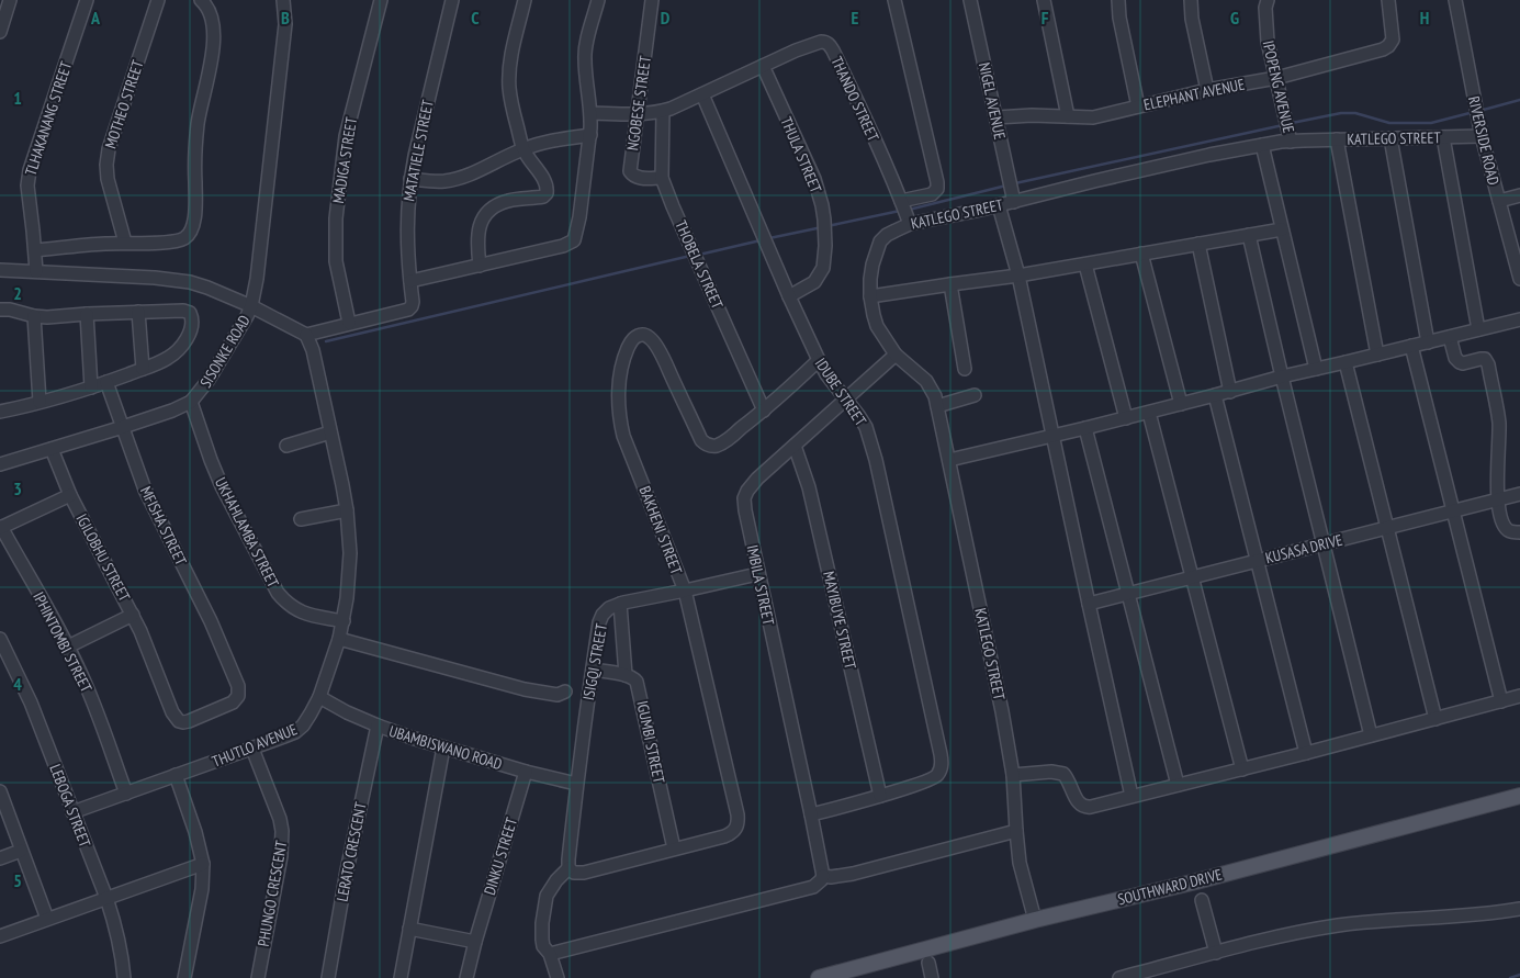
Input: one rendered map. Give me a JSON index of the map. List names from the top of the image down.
{
  "streets": {
    "main road": ["SOUTHWARD DRIVE"],
    "street": [
      "IPOPENG AVENUE",
      "ELEPHANT AVENUE",
      "THANDO STREET",
      "NIGEL AVENUE",
      "NGOBESE STREET",
      "MOTHEO STREET",
      "TLHAKANANG STREET",
      "KATLEGO STREET",
      "RIVERSIDE ROAD",
      "MATATIELE STREET",
      "THULA STREET",
      "MADIGA STREET",
      "THOBELA STREET",
      "SISONKE ROAD",
      "IDUBE STREET",
      "MFISHA STREET",
      "BAKHENI STREET",
      "UKHAHLAMBA STREET",
      "KUSASA DRIVE",
      "IGILOBHU STREET",
      "IMBILA STREET",
      "MAYIBUYE STREET",
      "IPHINTOMBI STREET",
      "ISIGQI STREET",
      "IGUMBI STREET",
      "THUTLO AVENUE",
      "UBAMBISWANO ROAD",
      "LEBOGA STREET",
      "LERATO CRESCENT",
      "DINKU STREET",
      "PHUNGO CRESCENT"
    ]
  },
  "crossings": [
    ["IPOPENG AVENUE", "ELEPHANT AVENUE"],
    ["IPOPENG AVENUE", "KATLEGO STREET"],
    ["ELEPHANT AVENUE", "NIGEL AVENUE"],
    ["THANDO STREET", "NGOBESE STREET"],
    ["THANDO STREET", "KATLEGO STREET"],
    ["THANDO STREET", "THULA STREET"],
    ["THANDO STREET", "THOBELA STREET"],
    ["THANDO STREET", "IDUBE STREET"],
    ["NIGEL AVENUE", "KATLEGO STREET"],
    ["NGOBESE STREET", "THOBELA STREET"],
    ["KATLEGO STREET", "RIVERSIDE ROAD"],
    ["KATLEGO STREET", "IMBILA STREET"],
    ["KATLEGO STREET", "SOUTHWARD DRIVE"],
    ["MATATIELE STREET", "MADIGA STREET"],
    ["THULA STREET", "IDUBE STREET"],
    ["THOBELA STREET", "BAKHENI STREET"],
    ["SISONKE ROAD", "MFISHA STREET"],
    ["SISONKE ROAD", "UKHAHLAMBA STREET"],
    ["SISONKE ROAD", "IGILOBHU STREET"],
    ["IDUBE STREET", "BAKHENI STREET"],
    ["IDUBE STREET", "IMBILA STREET"],
    ["IDUBE STREET", "MAYIBUYE STREET"],
    ["MFISHA STREET", "IGILOBHU STREET"],
    ["BAKHENI STREET", "ISIGQI STREET"],
    ["BAKHENI STREET", "IGUMBI STREET"],
    ["UKHAHLAMBA STREET", "THUTLO AVENUE"],
    ["IMBILA STREET", "MAYIBUYE STREET"],
    ["IMBILA STREET", "ISIGQI STREET"],
    ["IPHINTOMBI STREET", "THUTLO AVENUE"],
    ["ISIGQI STREET", "UBAMBISWANO ROAD"],
    ["THUTLO AVENUE", "UBAMBISWANO ROAD"],
    ["THUTLO AVENUE", "LEBOGA STREET"],
    ["THUTLO AVENUE", "PHUNGO CRESCENT"],
    ["UBAMBISWANO ROAD", "LERATO CRESCENT"],
    ["UBAMBISWANO ROAD", "DINKU STREET"]
  ],
  "grid": {
    "columns": [
      "A",
      "B",
      "C",
      "D",
      "E",
      "F",
      "G",
      "H"
    ],
    "rows": [
      "1",
      "2",
      "3",
      "4",
      "5"
    ]
  }
}
